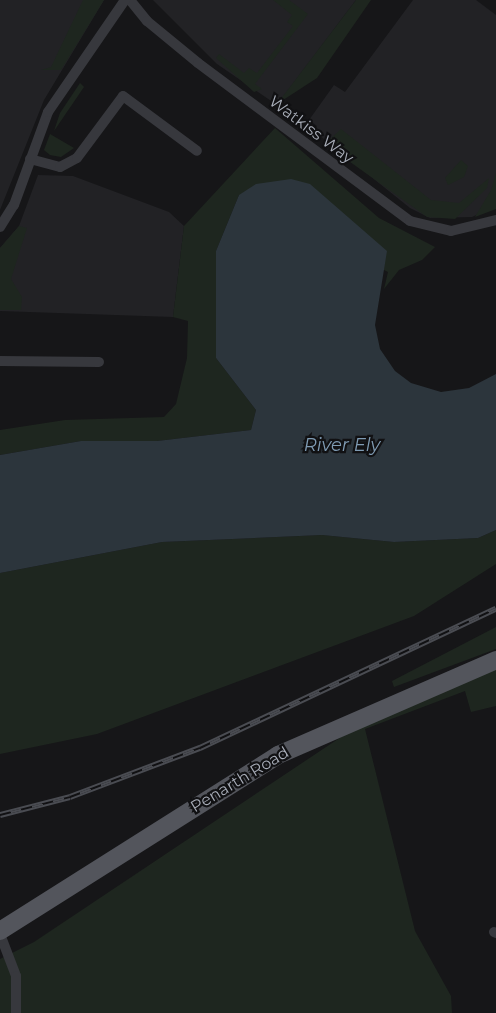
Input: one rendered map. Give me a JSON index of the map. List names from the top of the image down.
{
  "streets": {
    "main road": ["Penarth Road"],
    "street": ["Watkiss Way"]
  },
  "water": ["River Ely"]
}
